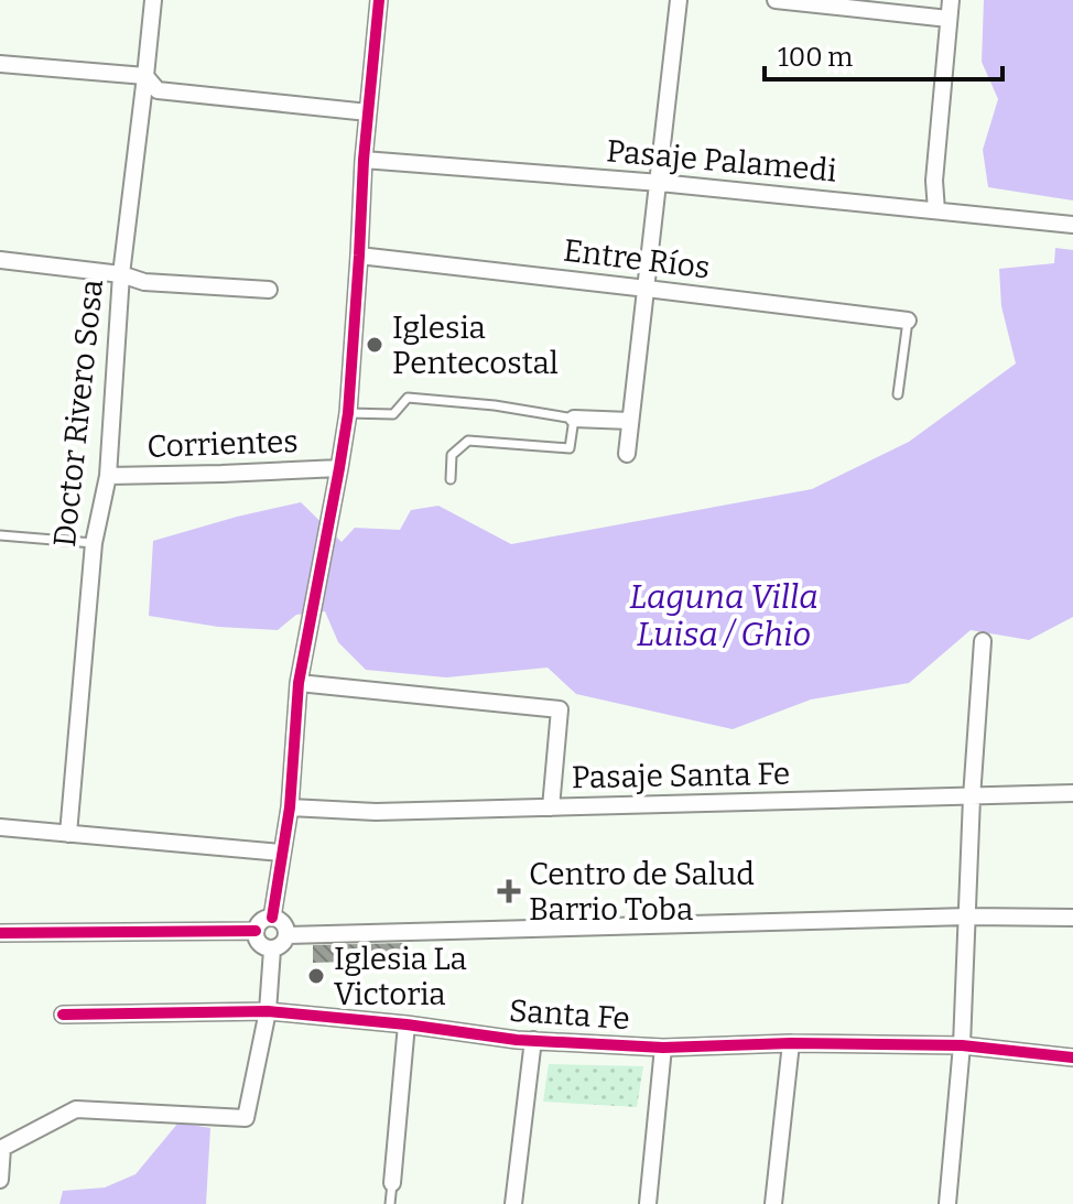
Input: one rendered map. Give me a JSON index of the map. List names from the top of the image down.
{
  "streets": {
    "street": [
      "Pasaje Palamedi",
      "Entre Ríos",
      "Doctor Rivero Sosa",
      "Corrientes",
      "Pasaje Santa Fe",
      "Santa Fe"
    ]
  },
  "crossings": [
    ["Doctor Rivero Sosa", "Corrientes"]
  ],
  "water": ["Laguna Villa Luisa / Ghio"],
  "places": {
    "other": ["Iglesia Pentecostal", "Iglesia La Victoria"],
    "health": ["Centro de Salud Barrio Toba"]
  },
  "scale_bar": "100 m"
}
